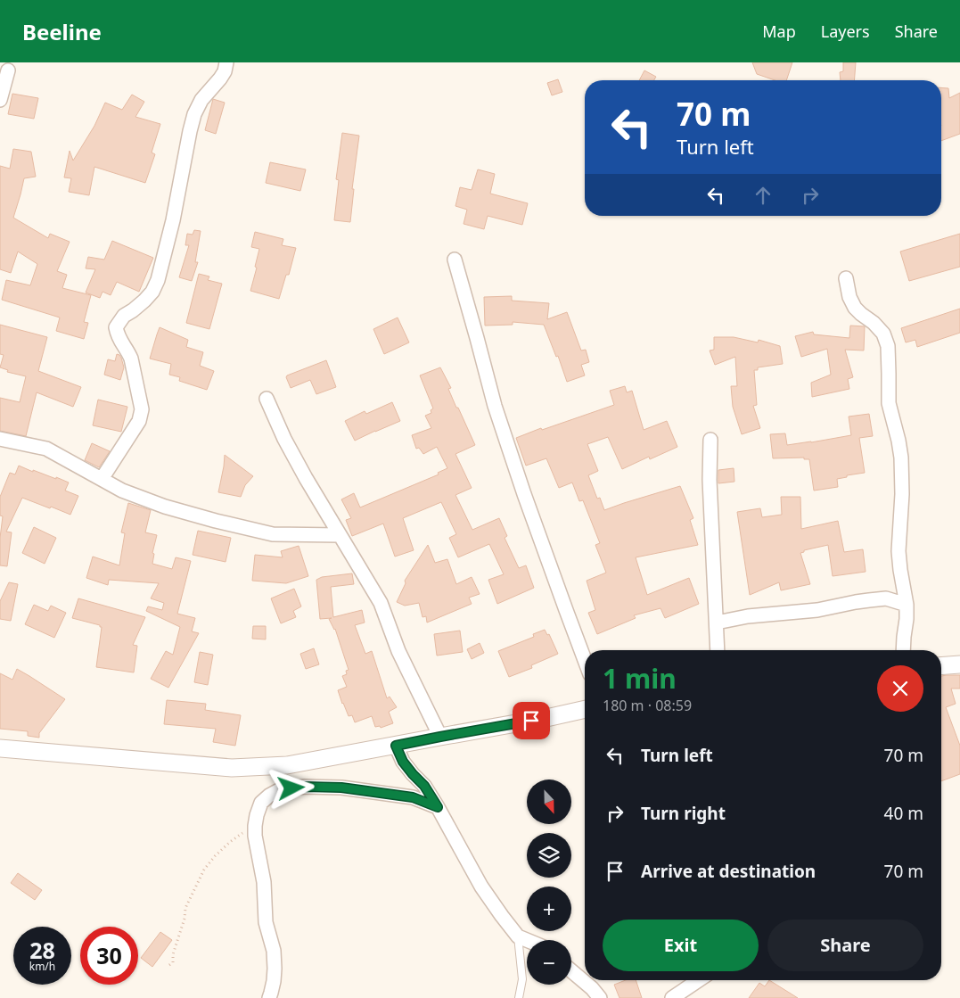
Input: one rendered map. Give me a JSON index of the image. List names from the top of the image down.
{
  "north": "bottom",
  "page": {
    "header": "Beeline",
    "nav": ["Map", "Layers", "Share"],
    "turn": ["70 m", "Turn left"],
    "heading": ["1 min", "180 m · 08:59"],
    "list": [
      {
        "name": "Turn left",
        "value": "70 m"
      },
      {
        "name": "Turn right",
        "value": "40 m"
      },
      {
        "name": "Arrive at destination",
        "value": "70 m"
      }
    ],
    "map_buttons": ["+", "−"],
    "buttons": ["Exit", "Share"],
    "speed": "28 km/h",
    "limit": "30"
  }
}
